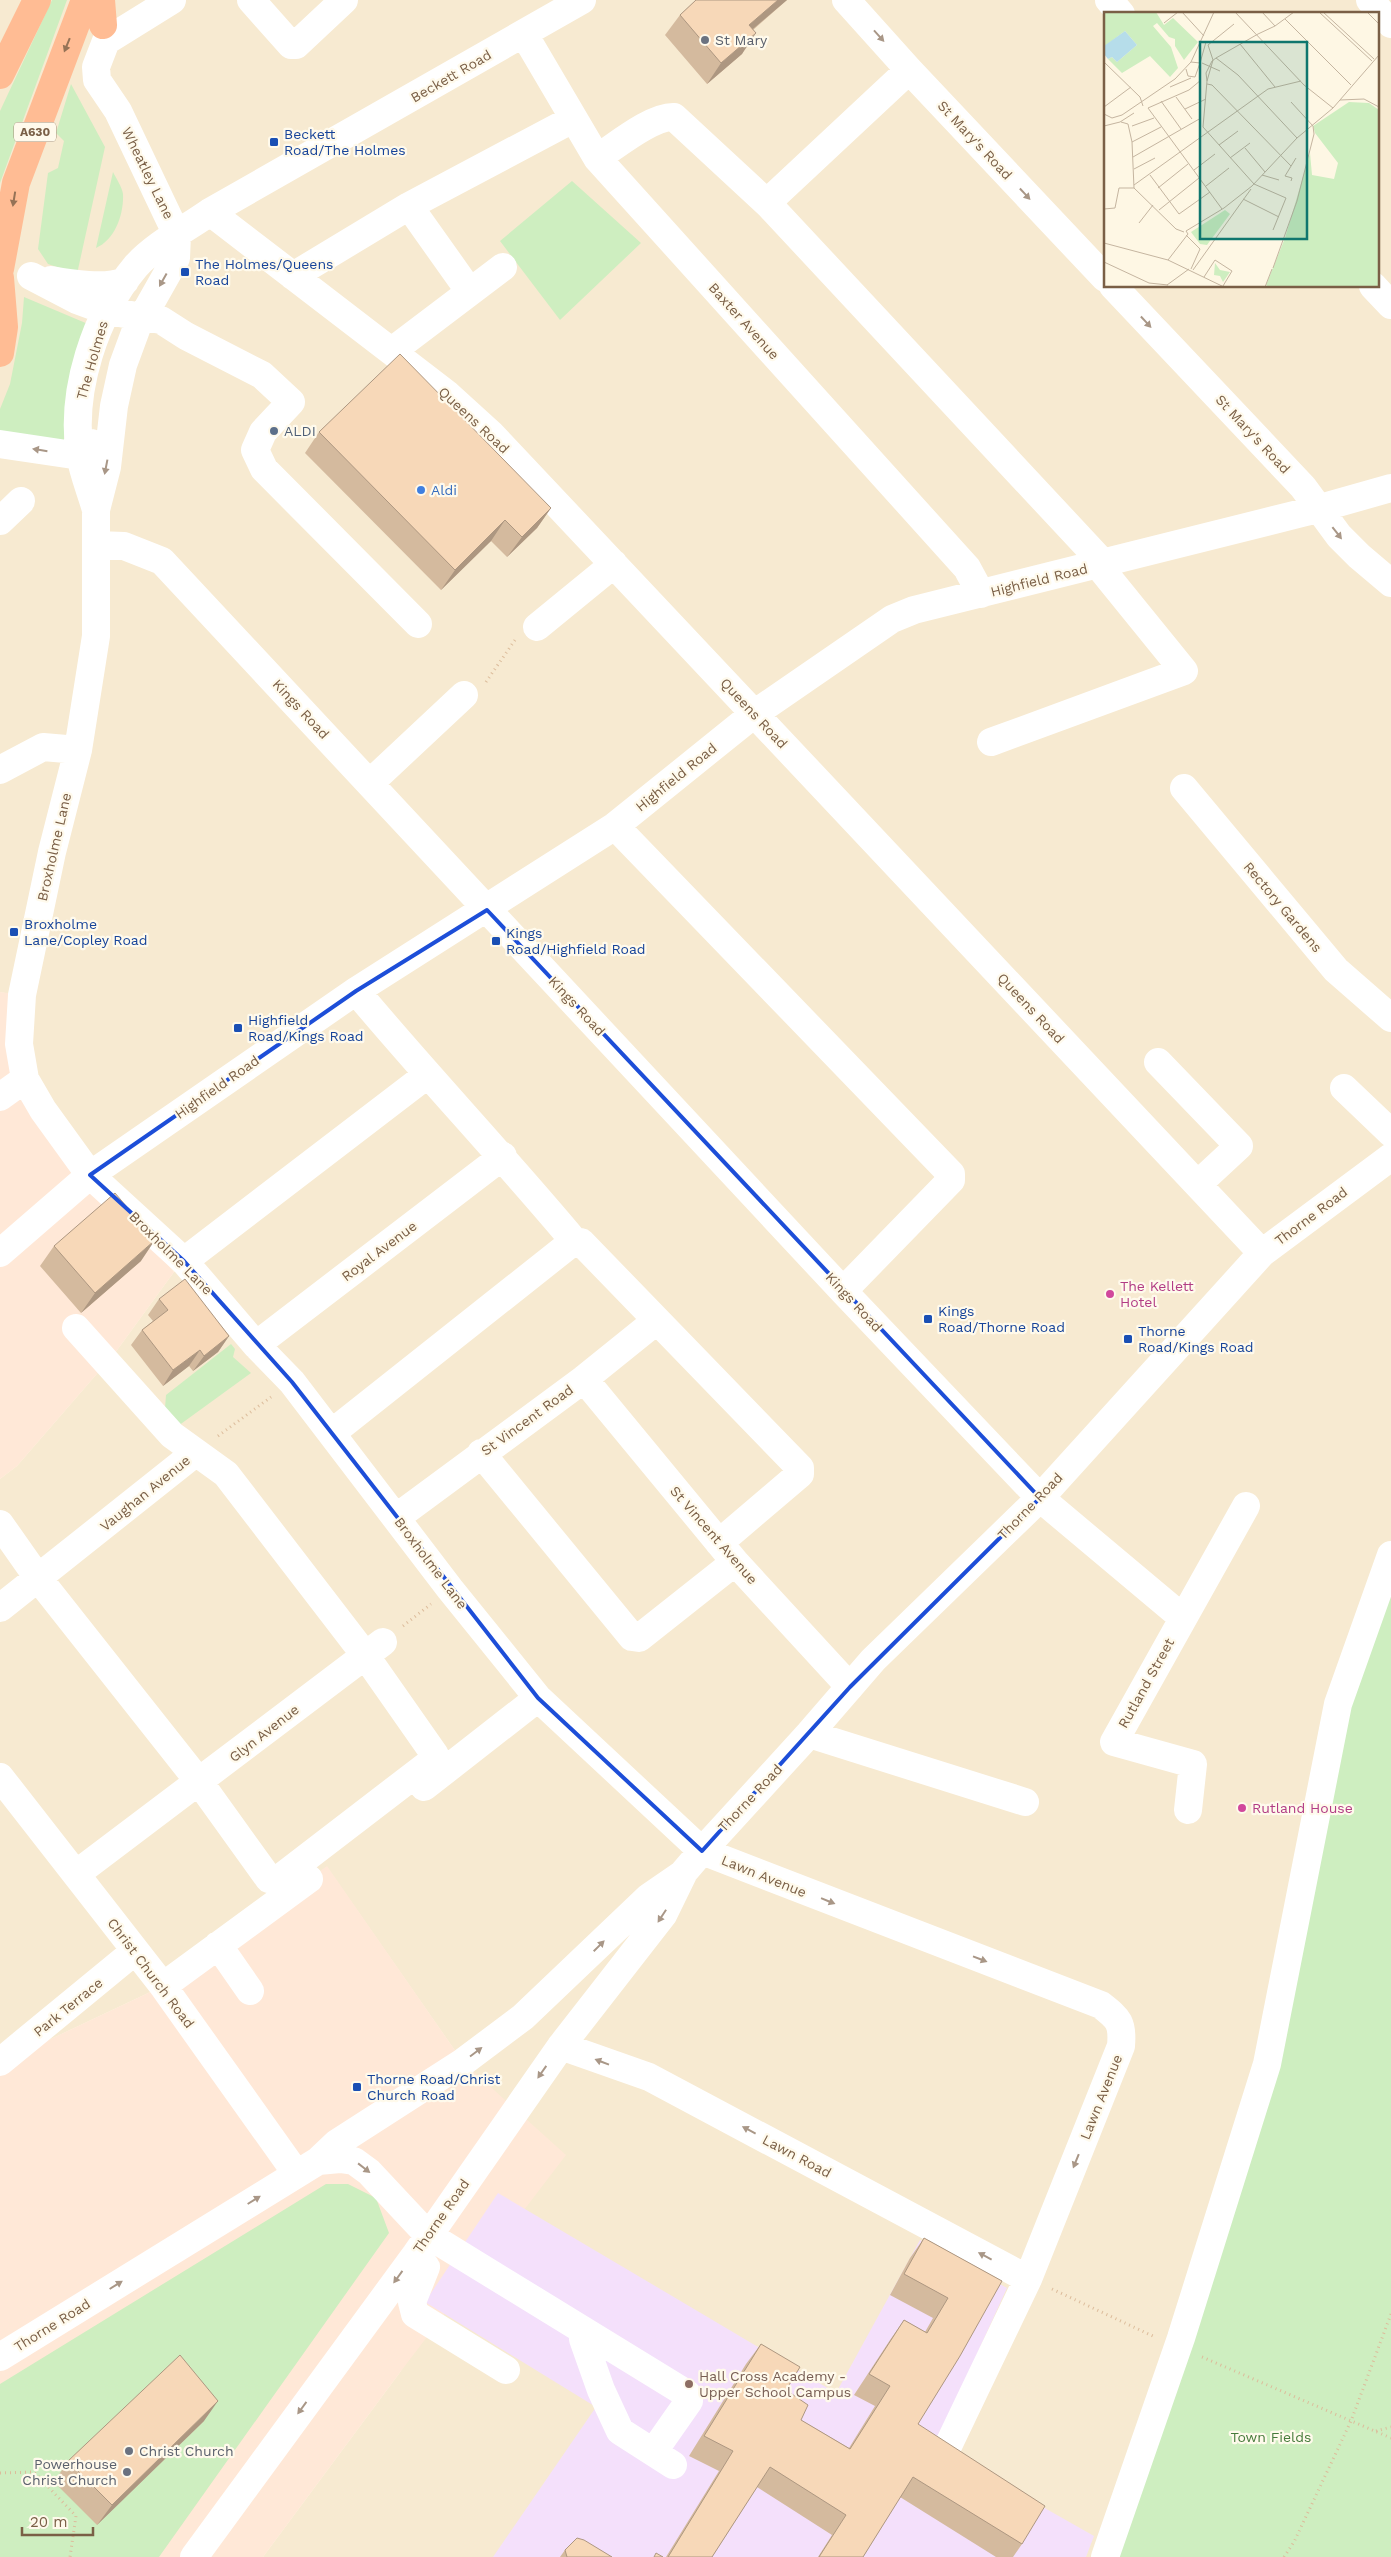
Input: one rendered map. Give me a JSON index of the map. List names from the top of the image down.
{
  "streets": {
    "highway": ["A630"],
    "street": [
      "Beckett Road",
      "St Mary's Road",
      "Wheatley Lane",
      "Baxter Avenue",
      "The Holmes",
      "Queens Road",
      "Highfield Road",
      "Kings Road",
      "Broxholme Lane",
      "Rectory Gardens",
      "Thorne Road",
      "Royal Avenue",
      "St Vincent Road",
      "Vaughan Avenue",
      "St Vincent Avenue",
      "Rutland Street",
      "Glyn Avenue",
      "Lawn Avenue",
      "Christ Church Road",
      "Park Terrace",
      "Lawn Road"
    ]
  },
  "crossings": [
    ["Beckett Road", "Baxter Avenue"],
    ["Beckett Road", "The Holmes"],
    ["St Mary's Road", "Highfield Road"],
    ["Wheatley Lane", "The Holmes"],
    ["Baxter Avenue", "Highfield Road"],
    ["The Holmes", "Queens Road"],
    ["The Holmes", "Kings Road"],
    ["The Holmes", "Broxholme Lane"],
    ["Queens Road", "Highfield Road"],
    ["Queens Road", "Thorne Road"],
    ["Highfield Road", "Kings Road"],
    ["Highfield Road", "Broxholme Lane"],
    ["Kings Road", "Broxholme Lane"],
    ["Kings Road", "Thorne Road"],
    ["Broxholme Lane", "Thorne Road"],
    ["Broxholme Lane", "Royal Avenue"],
    ["Broxholme Lane", "St Vincent Road"],
    ["Broxholme Lane", "Vaughan Avenue"],
    ["Broxholme Lane", "Lawn Avenue"],
    ["Thorne Road", "St Vincent Avenue"],
    ["Thorne Road", "Lawn Avenue"],
    ["Thorne Road", "Christ Church Road"],
    ["Thorne Road", "Lawn Road"],
    ["St Vincent Road", "St Vincent Avenue"],
    ["Glyn Avenue", "Christ Church Road"],
    ["Lawn Avenue", "Lawn Road"],
    ["Christ Church Road", "Park Terrace"]
  ],
  "one_way": ["Lawn Road"],
  "parks": ["Town Fields"],
  "places": {
    "other": [
      "St Mary",
      "ALDI",
      "Aldi",
      "The Kellett Hotel",
      "Rutland House",
      "Hall Cross Academy - Upper School Campus",
      "Christ Church",
      "Powerhouse Christ Church"
    ],
    "transit": [
      "Beckett Road/The Holmes",
      "The Holmes/Queens Road",
      "Broxholme Lane/Copley Road",
      "Kings Road/Highfield Road",
      "Highfield Road/Kings Road",
      "Kings Road/Thorne Road",
      "Thorne Road/Kings Road",
      "Thorne Road/Christ Church Road"
    ]
  },
  "scale_bar": "20 m"
}
